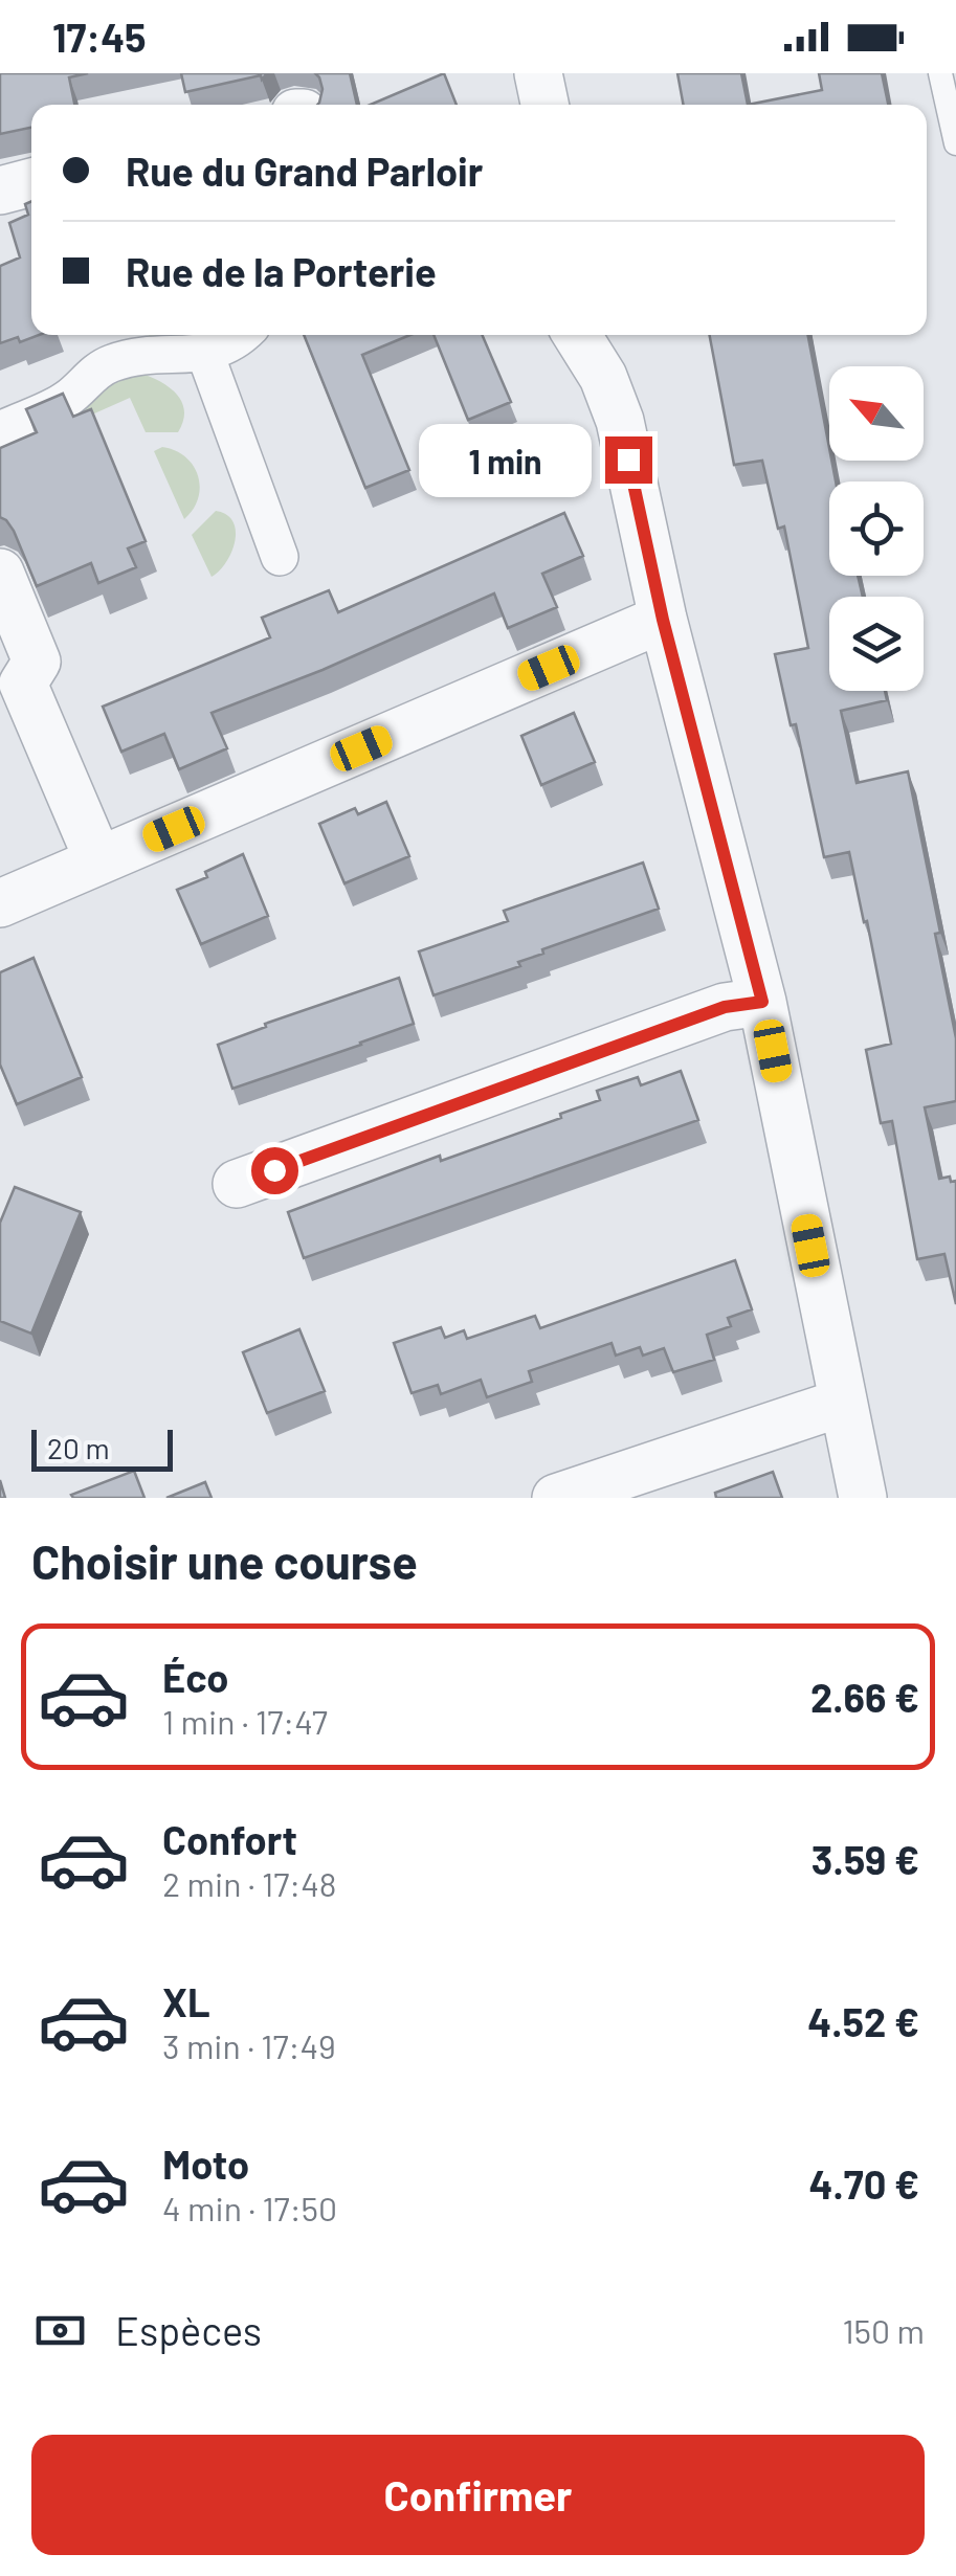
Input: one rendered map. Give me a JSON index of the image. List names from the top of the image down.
{
  "scale_bar": "20 m",
  "north": "top left",
  "page": {
    "status": "17:45",
    "banner": ["Rue du Grand Parloir", "Rue de la Porterie"],
    "bubble": "1 min",
    "scale": "20 m",
    "heading": "Choisir une course",
    "list": [
      {
        "name": "Éco",
        "note": "1 min · 17:47",
        "value": "2.66 €"
      },
      {
        "name": "Confort",
        "note": "2 min · 17:48",
        "value": "3.59 €"
      },
      {
        "name": "XL",
        "note": "3 min · 17:49",
        "value": "4.52 €"
      },
      {
        "name": "Moto",
        "note": "4 min · 17:50",
        "value": "4.70 €"
      }
    ],
    "pay": ["Espèces", "150 m"],
    "buttons": "Confirmer"
  }
}
